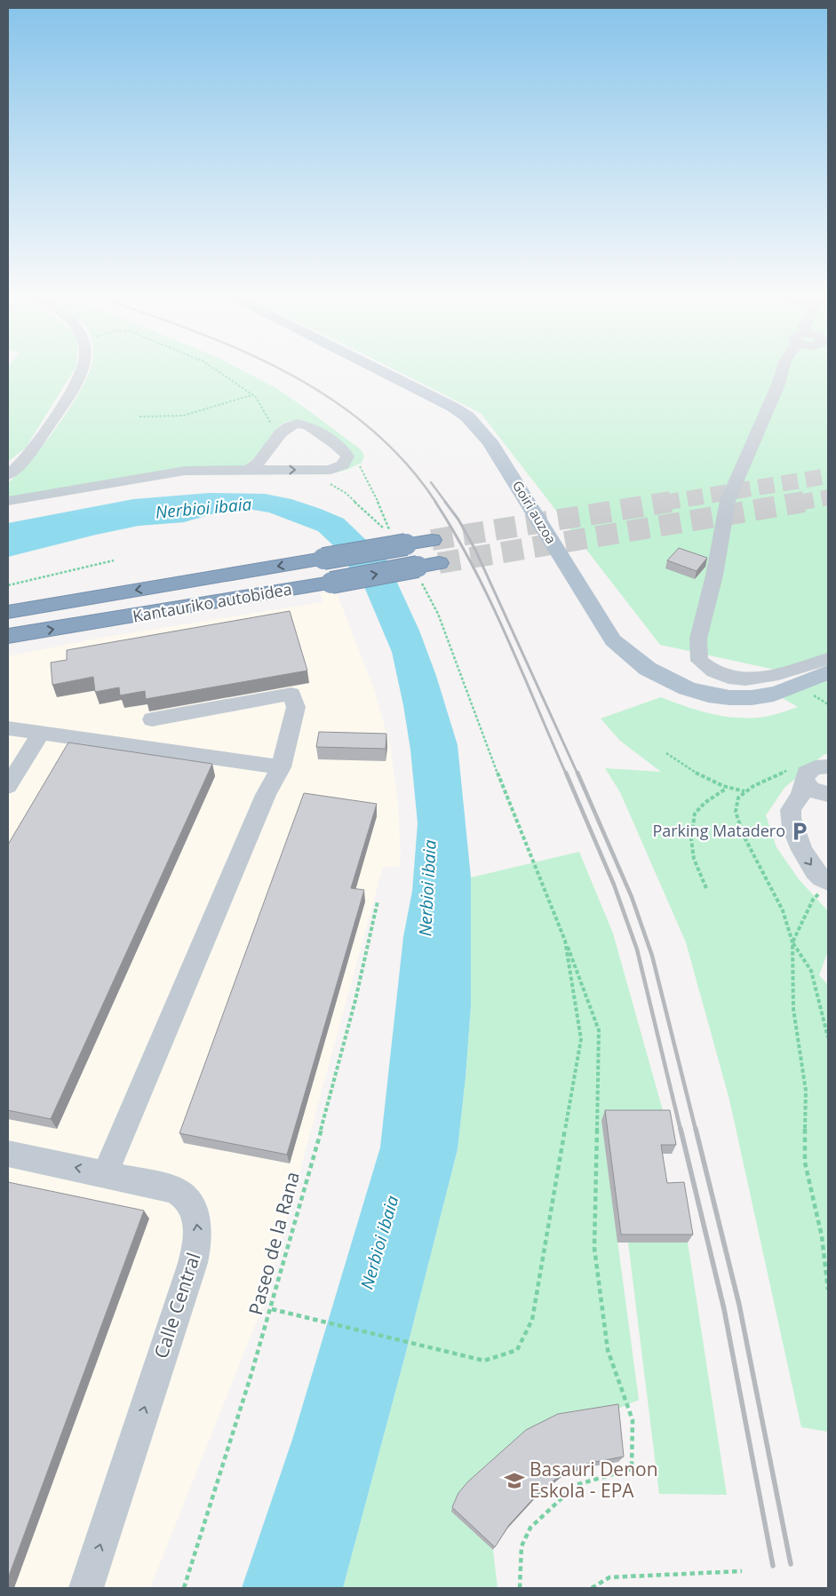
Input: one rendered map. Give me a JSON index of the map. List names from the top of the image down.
{
  "streets": {
    "highway": ["Kantauriko autobidea"],
    "main road": ["Goiri auzoa"],
    "street": ["Calle Central"],
    "path": ["Paseo de la Rana"]
  },
  "water": ["Nerbioi ibaia"],
  "places": {
    "parking": ["Parking Matadero"],
    "school or university": ["Basauri Denon Eskola - EPA"]
  }
}
